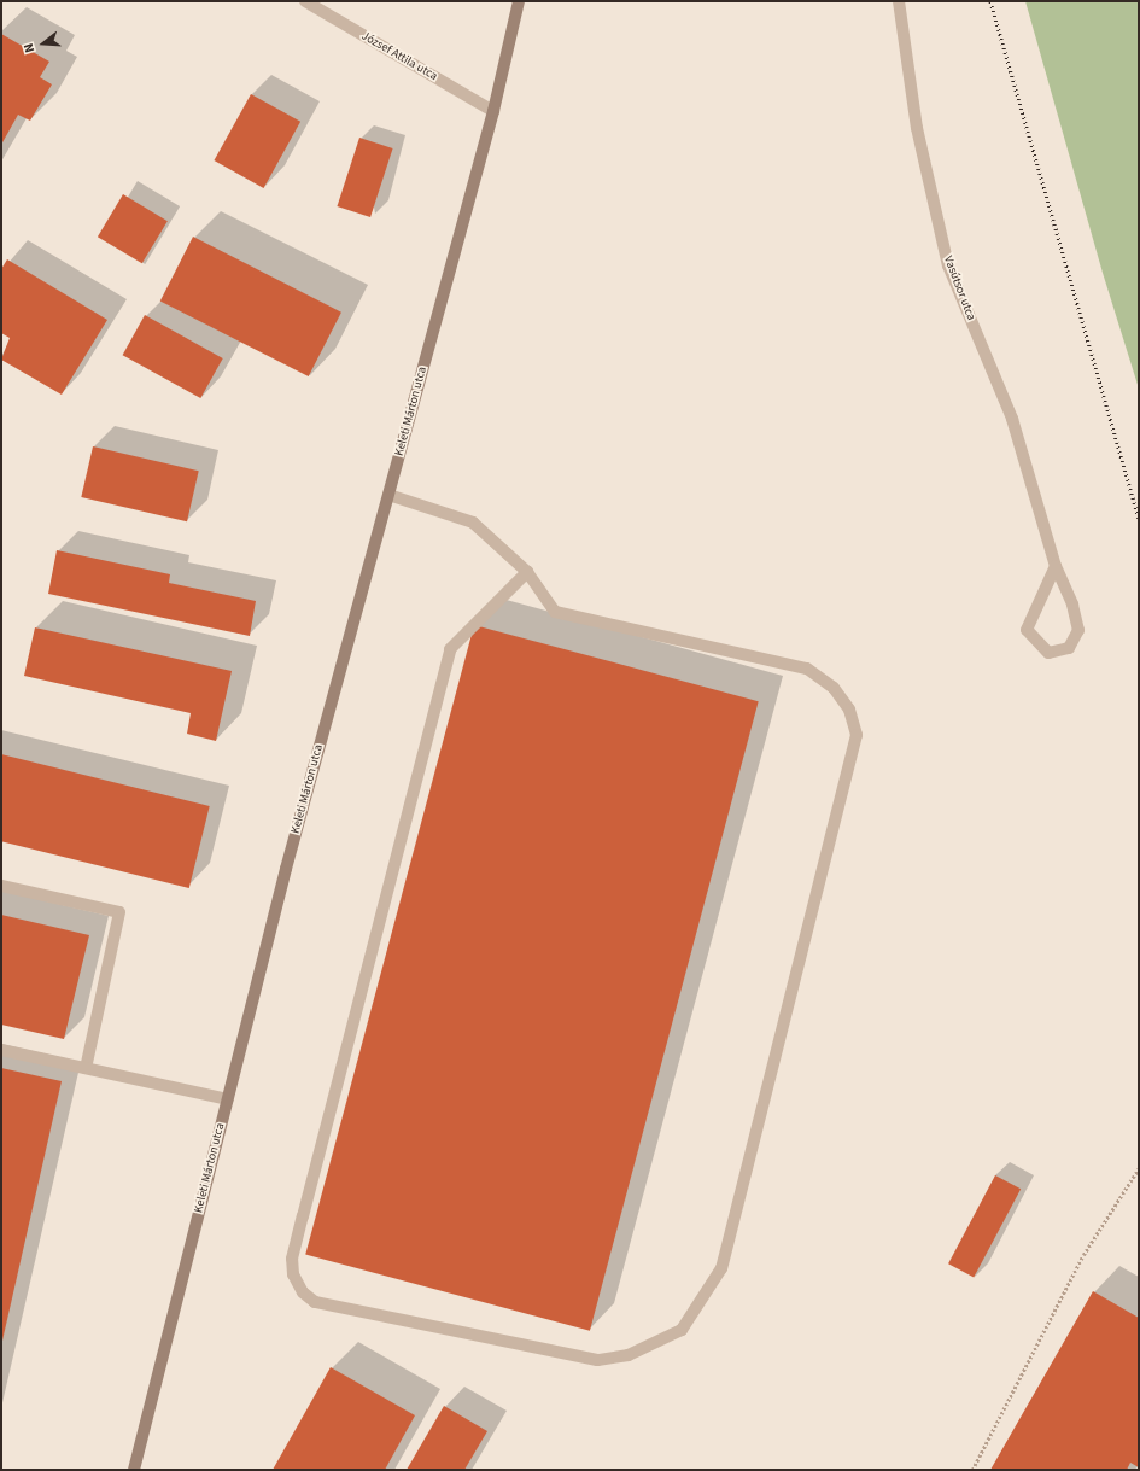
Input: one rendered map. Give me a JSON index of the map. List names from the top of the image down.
{
  "streets": {
    "main road": ["Keleti Márton utca"],
    "street": ["József Attila utca", "Vasútsor utca"]
  },
  "crossings": [
    ["József Attila utca", "Keleti Márton utca"]
  ],
  "north": "left"
}
